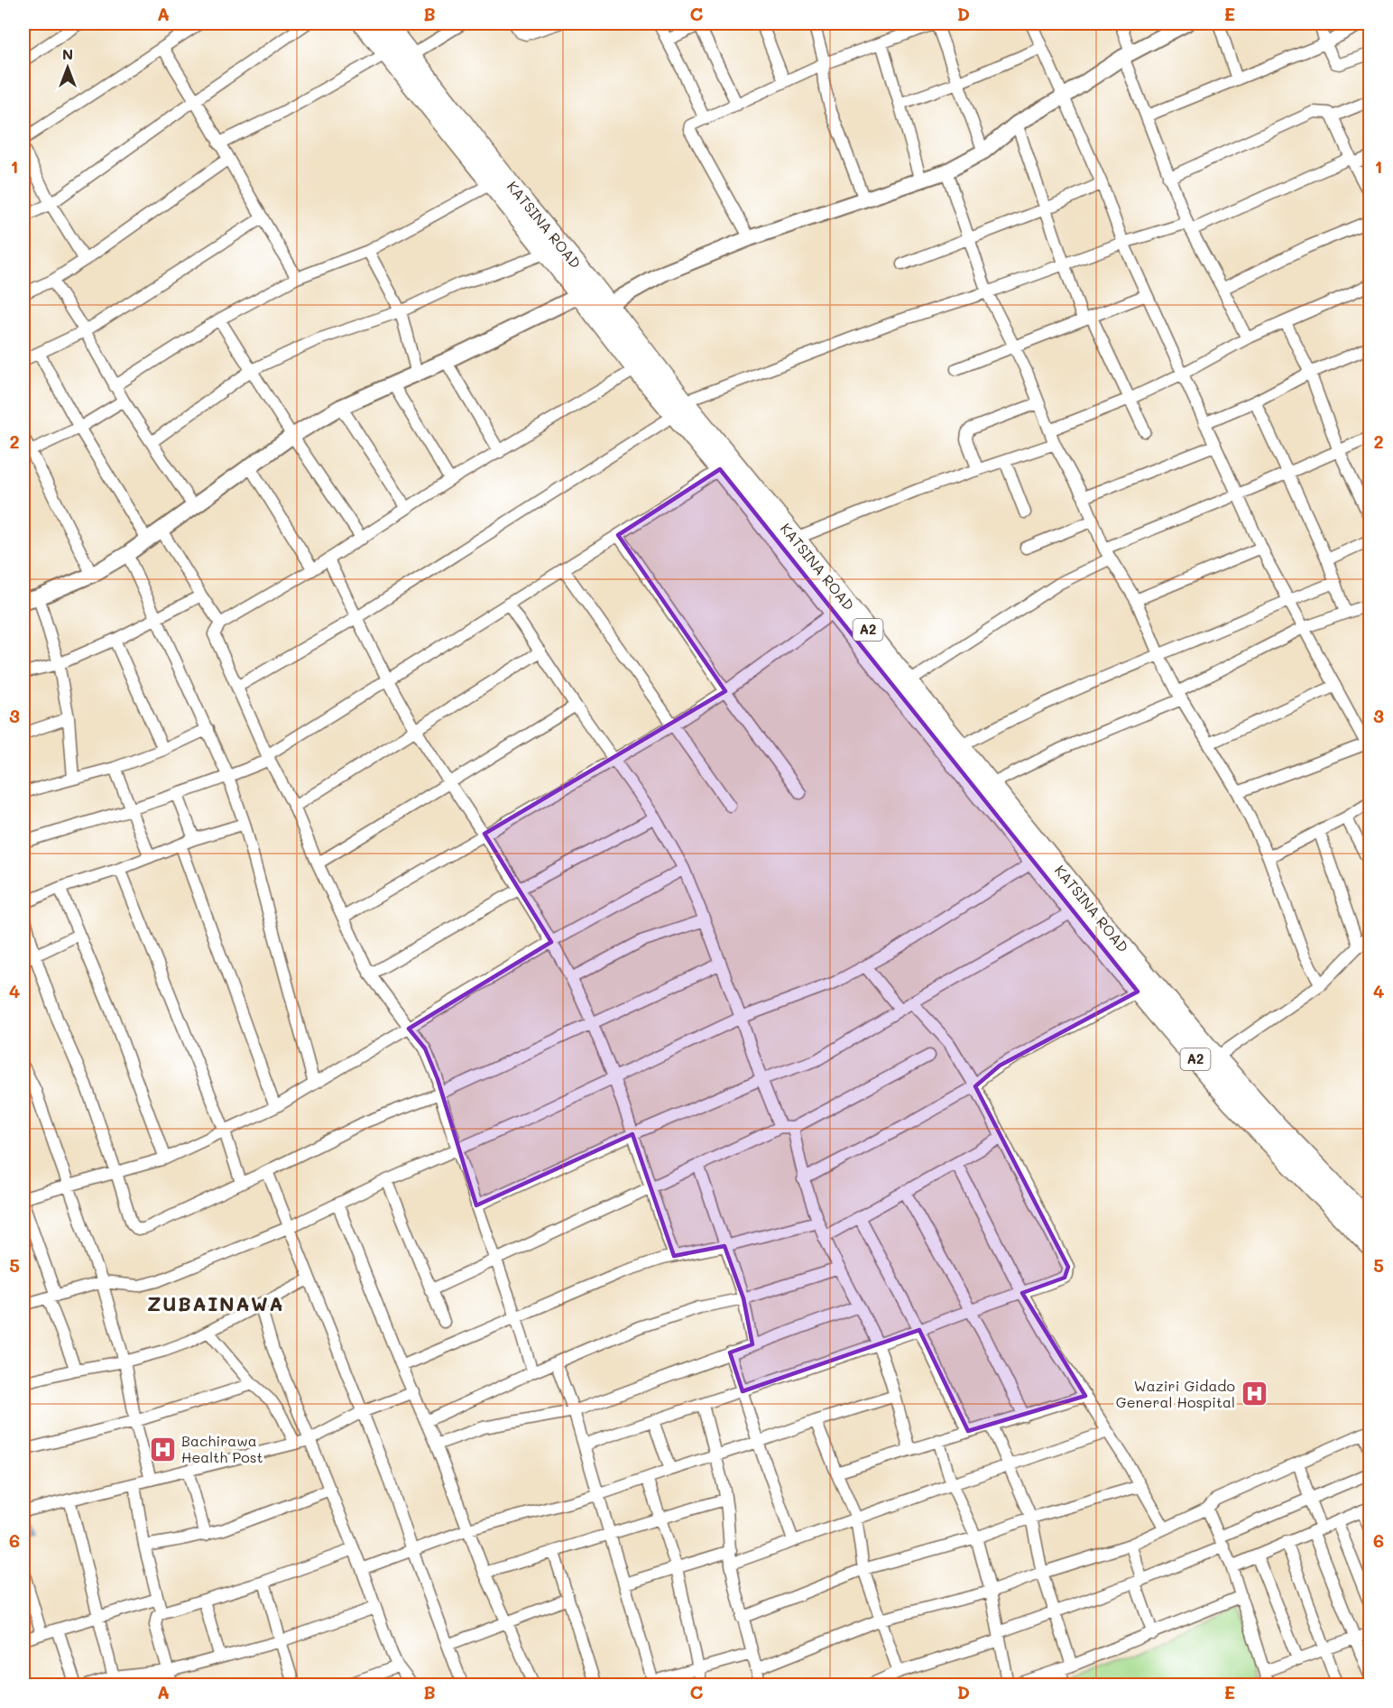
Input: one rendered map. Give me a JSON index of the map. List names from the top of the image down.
{
  "streets": {
    "highway": ["KATSINA ROAD", "A2"]
  },
  "crossings": [
    ["KATSINA ROAD", "A2"]
  ],
  "districts": ["ZUBAINAWA"],
  "places": {
    "hospital": ["Waziri Gidado General Hospital", "Bachirawa Health Post"]
  },
  "north": "top",
  "grid": {
    "columns": [
      "A",
      "B",
      "C",
      "D",
      "E"
    ],
    "rows": [
      "1",
      "2",
      "3",
      "4",
      "5",
      "6"
    ]
  }
}
